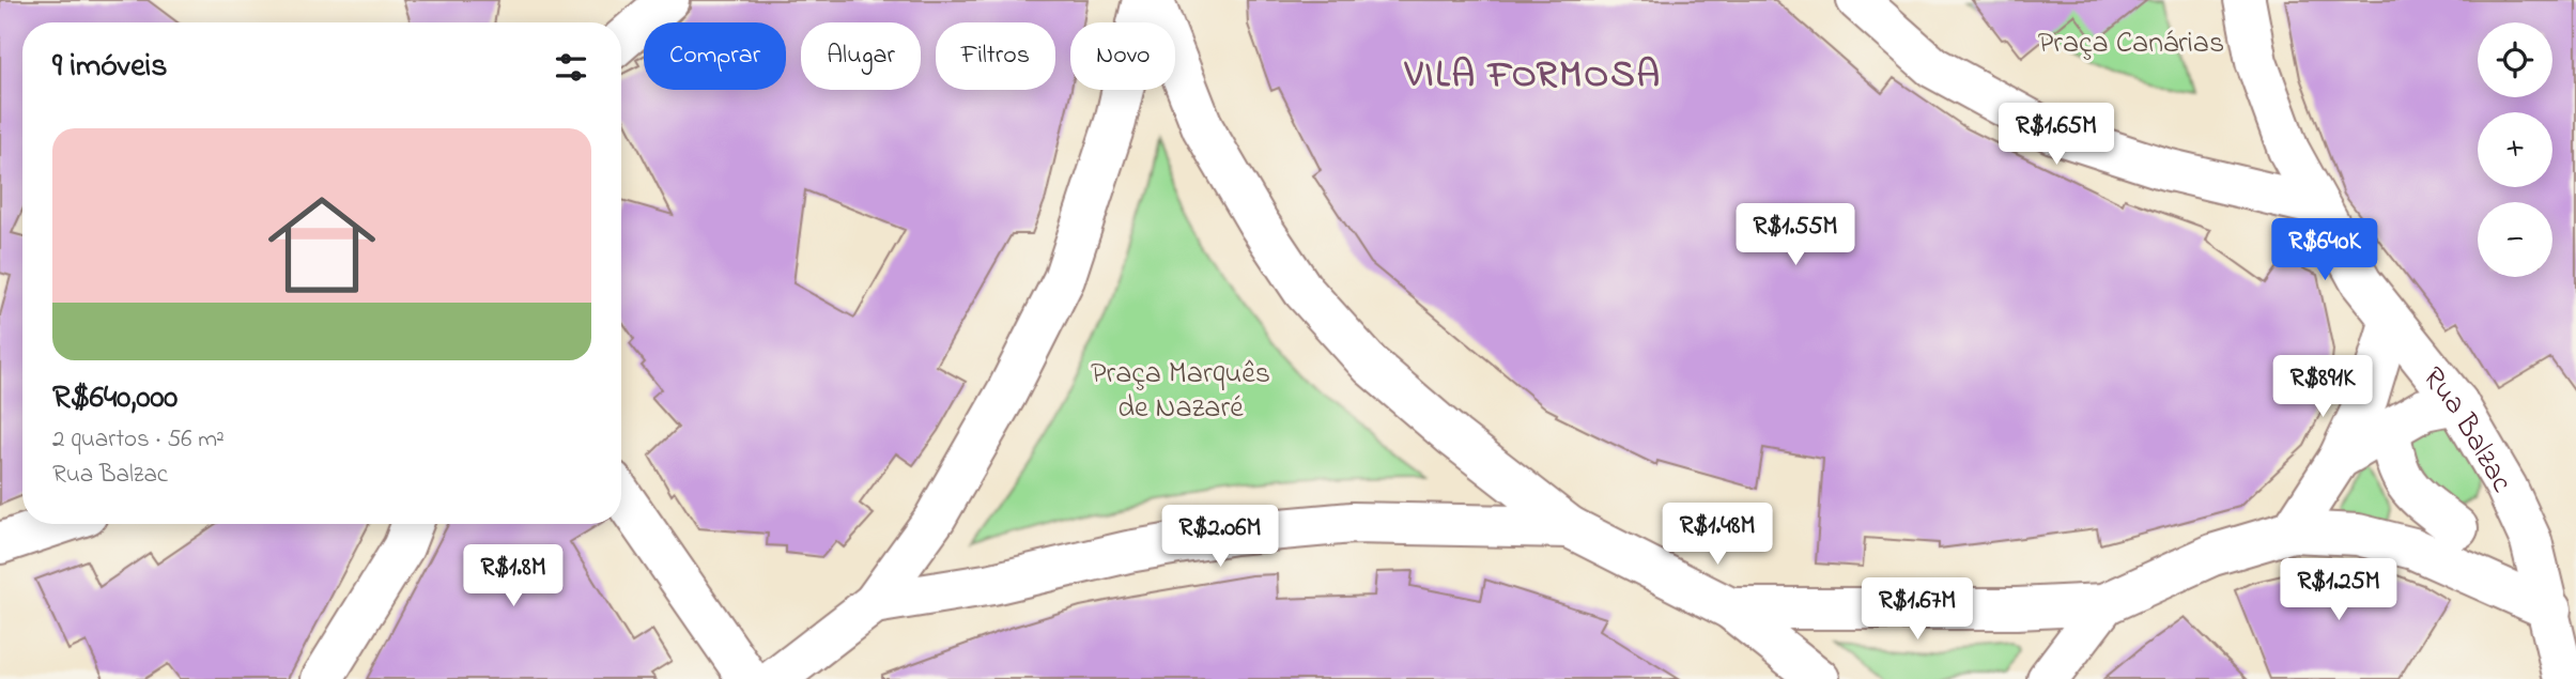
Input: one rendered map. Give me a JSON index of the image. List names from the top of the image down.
{
  "streets": {
    "street": ["Rua Balzac"]
  },
  "districts": ["VILA FORMOSA"],
  "parks": ["Praça Canárias", "Praça Marquês de Nazaré"],
  "page": {
    "map_buttons": ["+", "−"],
    "chip": [
      "Comprar",
      "Alugar",
      "Filtros",
      "Novo"
    ],
    "heading": "9 imóveis",
    "price": [
      "R$1.65M",
      "R$1.55M",
      "R$640K",
      "R$891K",
      "R$1.48M",
      "R$2.06M",
      "R$1.8M",
      "R$1.25M",
      "R$1.67M"
    ],
    "list": [
      {
        "name": "R$640,000",
        "note": "2 quartos · 56 m² · Rua Balzac"
      }
    ]
  }
}
